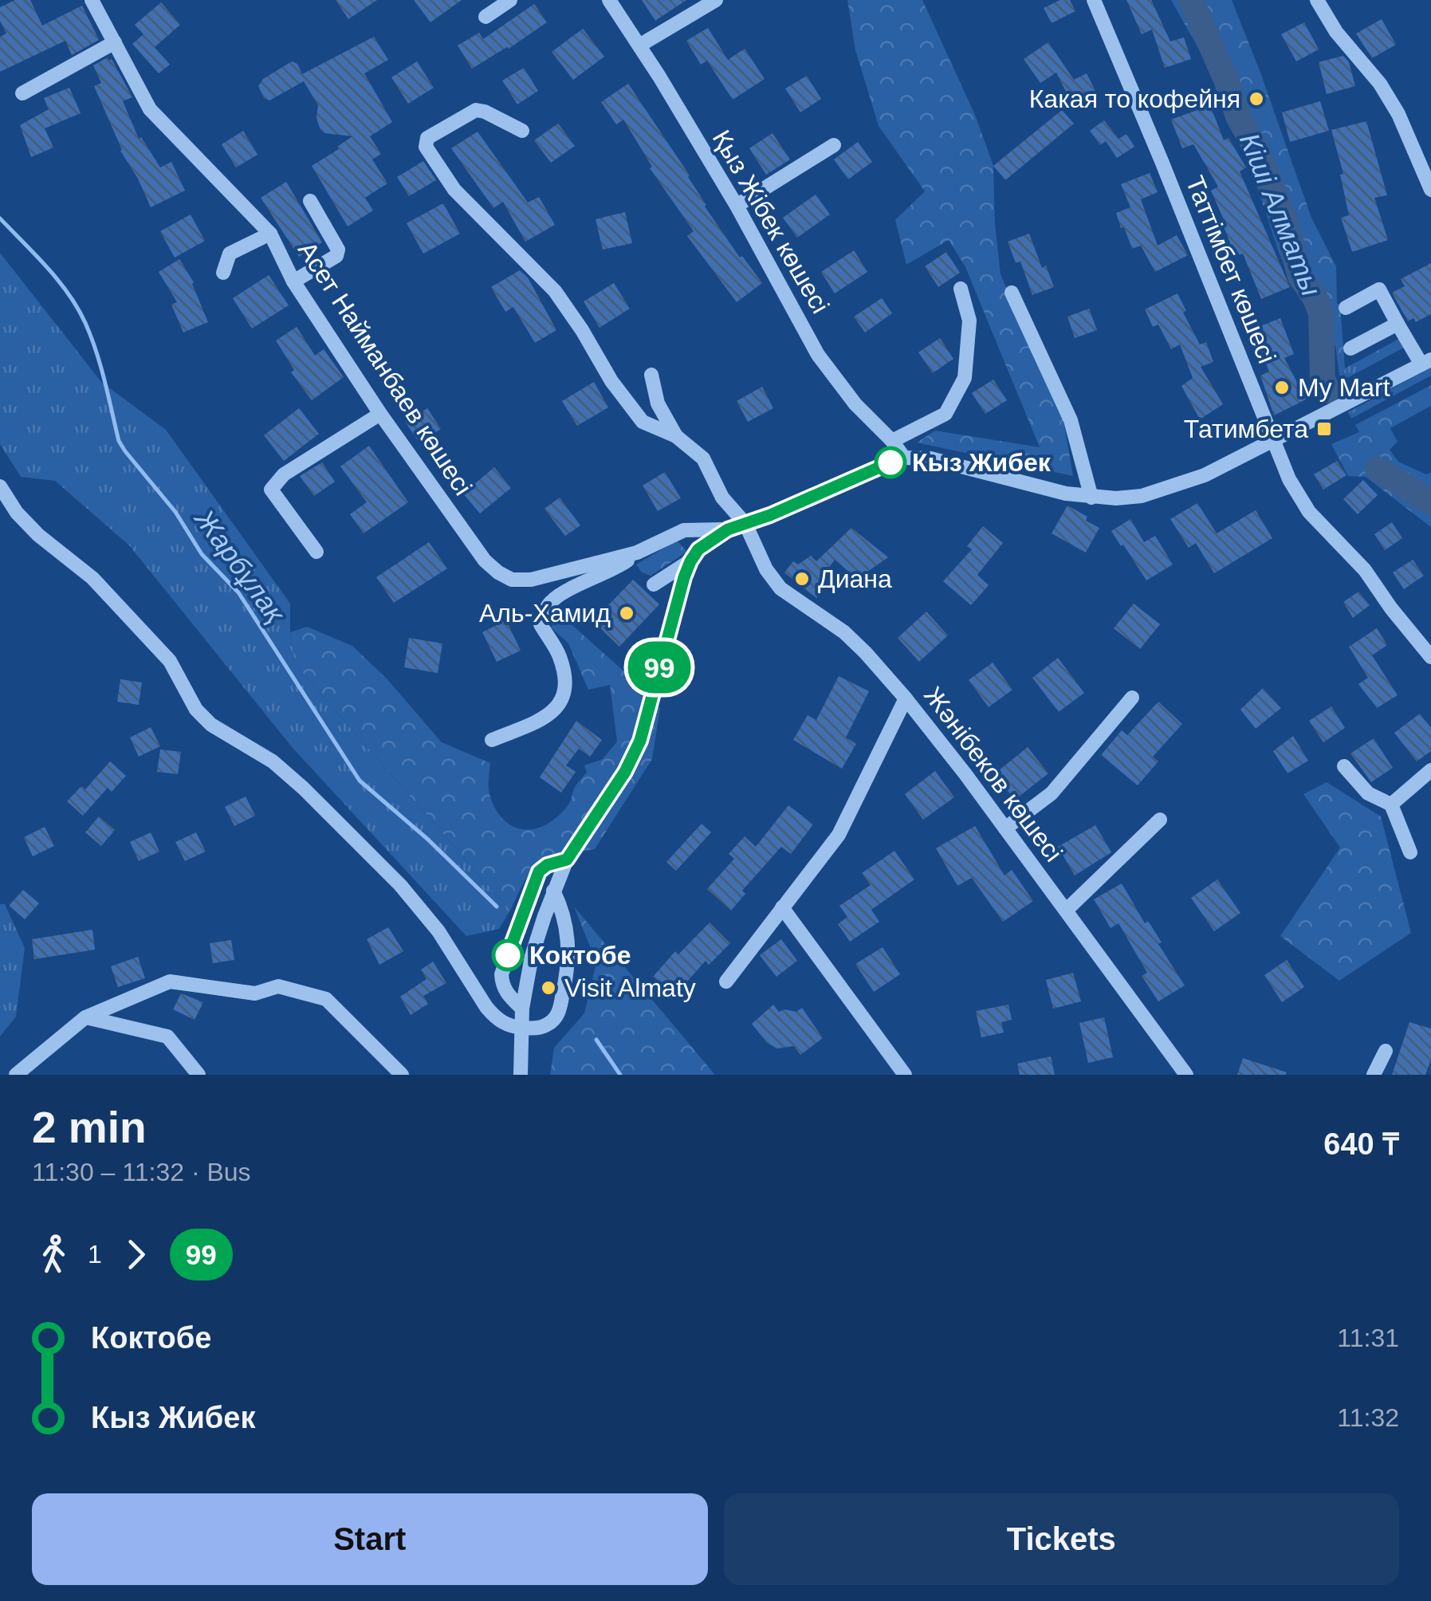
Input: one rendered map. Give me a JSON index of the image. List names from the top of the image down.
{
  "streets": {
    "street": [
      "Қыз Жібек көшесі",
      "Таттімбет көшесі",
      "Асет Найманбаев көшесі",
      "Жәнібеков көшесі"
    ]
  },
  "water": ["Кіші Алматы", "Жарбұлақ"],
  "places": {
    "other": [
      "Какая то кофейня",
      "My Mart",
      "Кыз Жибек",
      "Диана",
      "Аль-Хамид",
      "Коктобе",
      "Visit Almaty"
    ],
    "transit": ["Татимбета"]
  },
  "lines": ["bus line 99"],
  "page": {
    "on_map": "99",
    "heading": ["2 min", "11:30 – 11:32 · Bus", "640 ₸"],
    "legs": ["1", "99"],
    "list": [
      {
        "name": "Коктобе",
        "value": "11:31"
      },
      {
        "name": "Кыз Жибек",
        "value": "11:32"
      }
    ],
    "buttons": ["Start", "Tickets"]
  }
}
